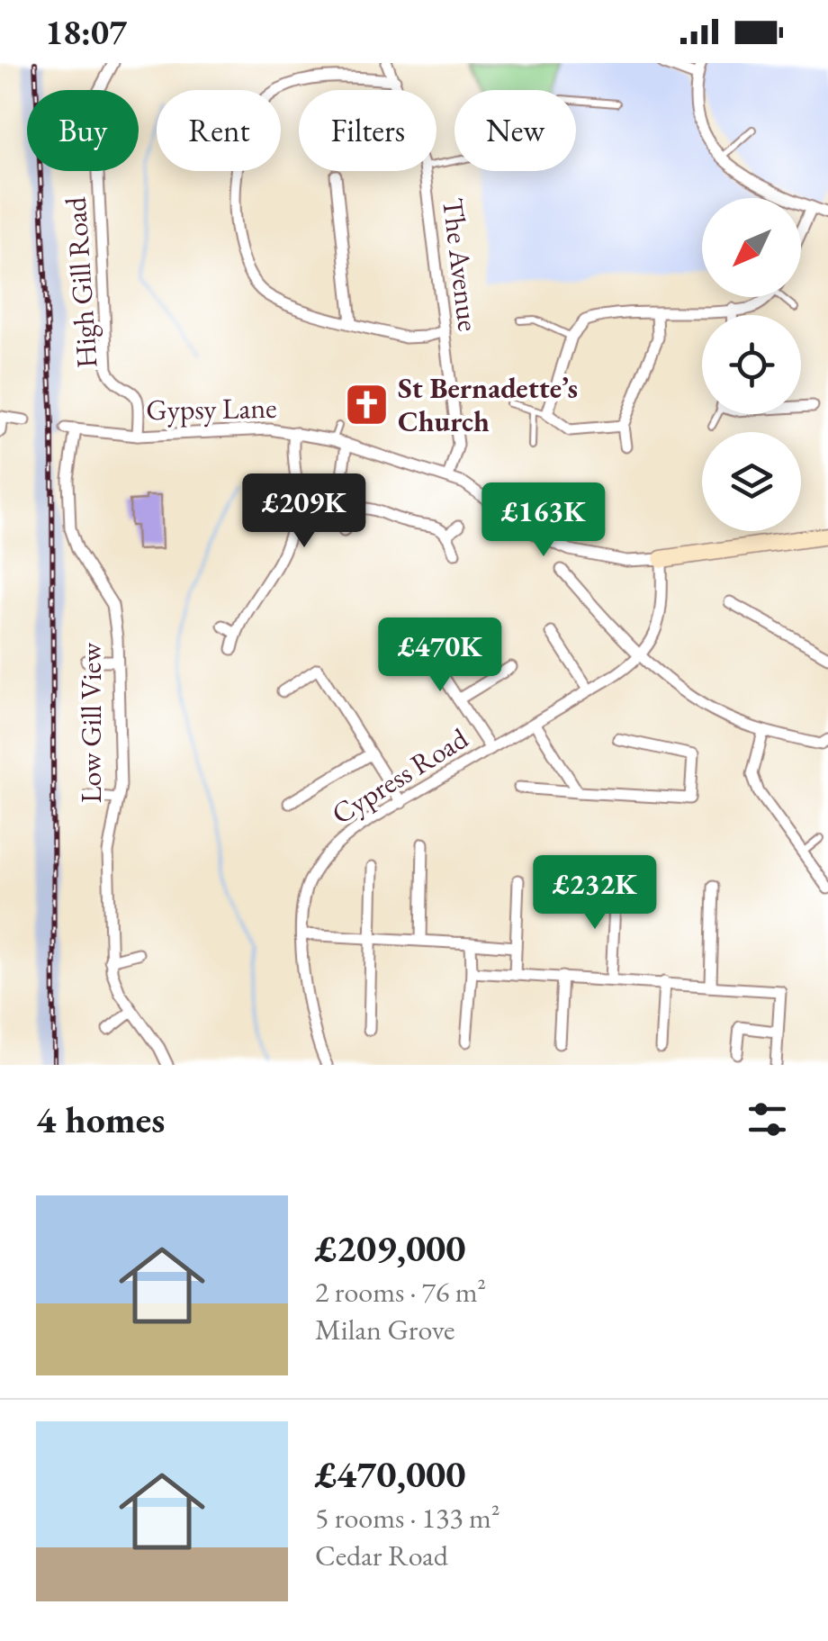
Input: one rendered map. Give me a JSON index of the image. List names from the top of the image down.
{
  "streets": {
    "street": [
      "The Avenue",
      "High Gill Road",
      "Gypsy Lane",
      "Low Gill View",
      "Cypress Road"
    ]
  },
  "crossings": [
    ["The Avenue", "Gypsy Lane"],
    ["High Gill Road", "Gypsy Lane"],
    ["Gypsy Lane", "Low Gill View"]
  ],
  "places": {
    "church": ["St Bernadette’s Church"]
  },
  "north": "bottom left",
  "page": {
    "status": "18:07",
    "chip": [
      "Buy",
      "Rent",
      "Filters",
      "New"
    ],
    "price": [
      "£209K",
      "£163K",
      "£470K",
      "£232K"
    ],
    "heading": "4 homes",
    "list": [
      {
        "name": "£209,000",
        "note": "2 rooms · 76 m² · Milan Grove"
      },
      {
        "name": "£470,000",
        "note": "5 rooms · 133 m² · Cedar Road"
      }
    ]
  }
}
